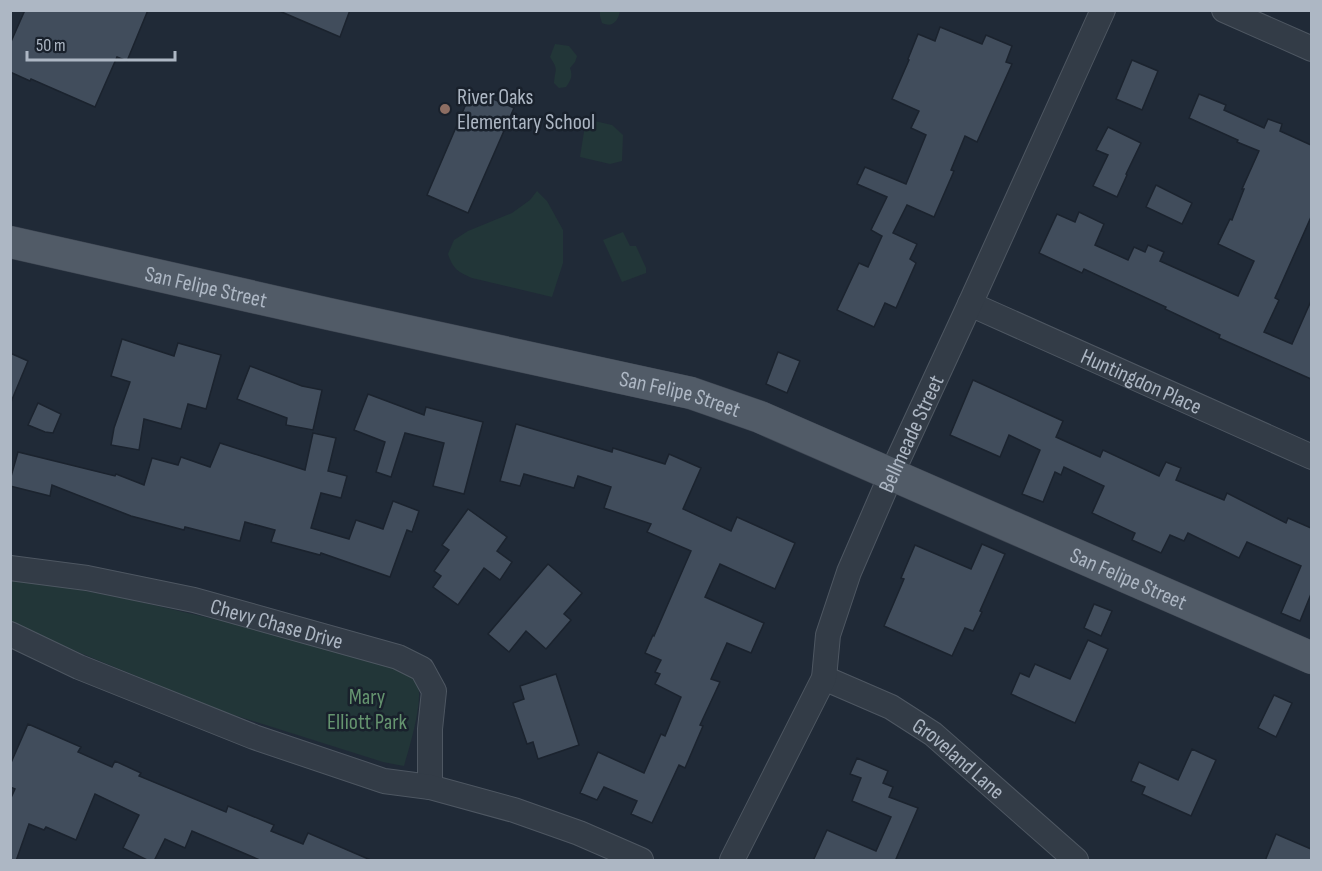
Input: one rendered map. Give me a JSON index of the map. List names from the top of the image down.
{
  "streets": {
    "main road": ["San Felipe Street"],
    "street": [
      "Huntingdon Place",
      "Bellmeade Street",
      "Chevy Chase Drive",
      "Groveland Lane"
    ]
  },
  "crossings": [
    ["San Felipe Street", "Bellmeade Street"],
    ["Huntingdon Place", "Bellmeade Street"],
    ["Bellmeade Street", "Groveland Lane"]
  ],
  "parks": ["Mary Elliott Park"],
  "places": ["River Oaks Elementary School"],
  "scale_bar": "50 m"
}
